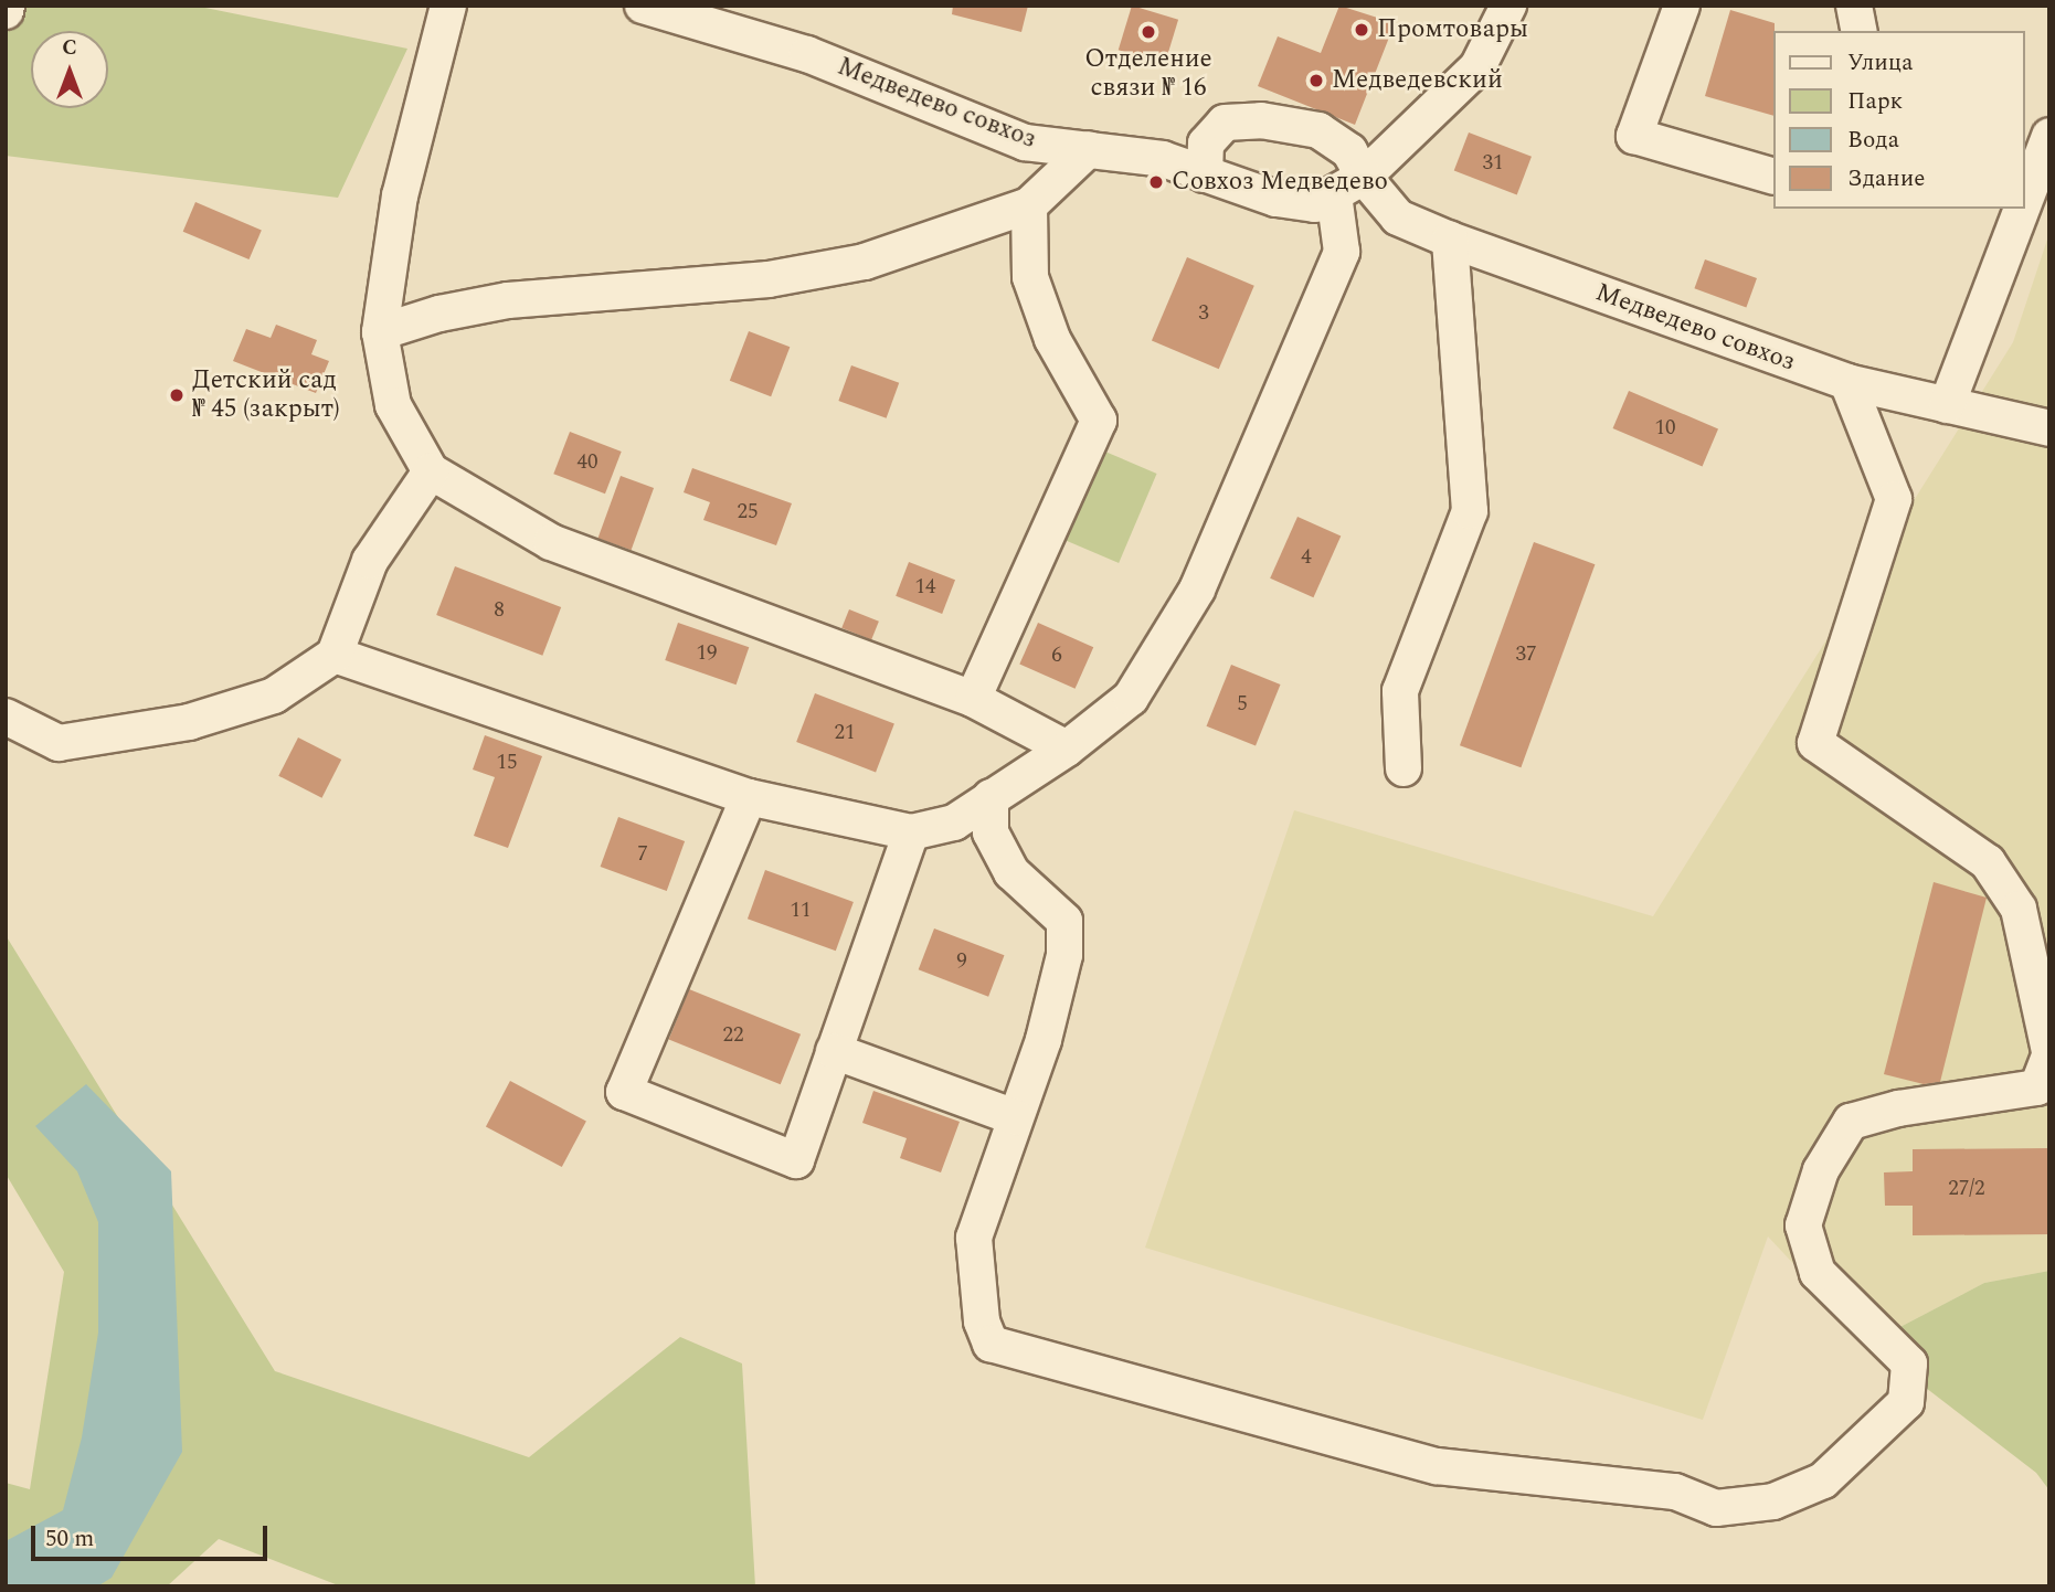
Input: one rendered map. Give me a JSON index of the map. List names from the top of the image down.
{
  "streets": {
    "street": ["Медведево совхоз"]
  },
  "places": [
    "Промтовары",
    "Отделение связи № 16",
    "Медведевский",
    "Совхоз Медведево",
    "Детский сад № 45 (закрыт)"
  ],
  "house_numbers": [
    "31",
    "3",
    "10",
    "40",
    "25",
    "4",
    "14",
    "8",
    "19",
    "37",
    "6",
    "5",
    "21",
    "15",
    "7",
    "11",
    "9",
    "22",
    "27/2"
  ],
  "legend": [
    "Улица",
    "Парк",
    "Вода",
    "Здание"
  ],
  "scale_bar": "50 m",
  "north": "top"
}
